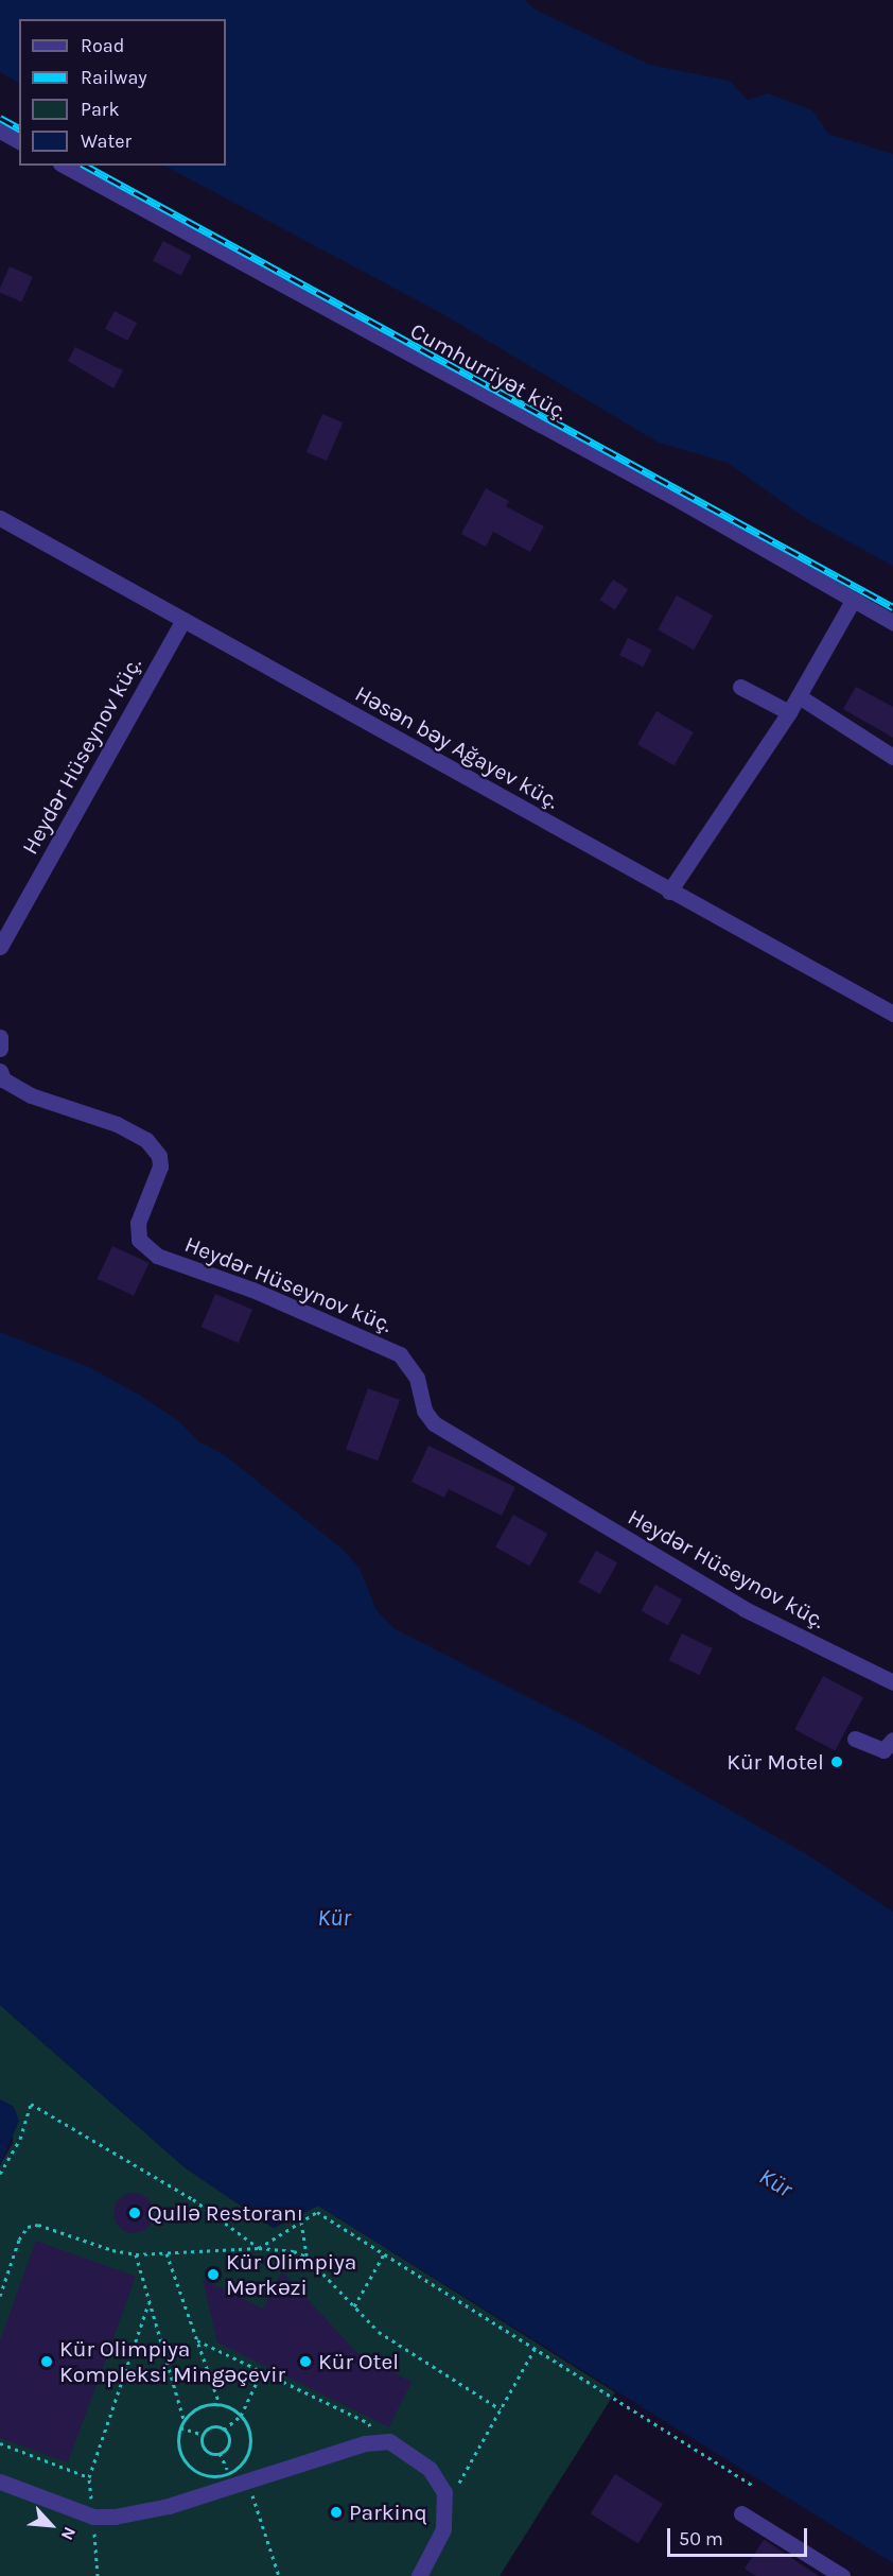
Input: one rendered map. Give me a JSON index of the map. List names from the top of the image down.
{
  "streets": {
    "street": ["Cumhurriyət küç.", "Həsən bəy Ağayev küç.", "Heydər Hüseynov küç."]
  },
  "crossings": [
    ["Həsən bəy Ağayev küç.", "Heydər Hüseynov küç."]
  ],
  "water": ["Kür"],
  "places": [
    "Kür Motel",
    "Qullə Restoranı",
    "Kür Olimpiya Mərkəzi",
    "Kür Olimpiya Kompleksi Mingəçevir",
    "Kür Otel",
    "Parkinq"
  ],
  "legend": [
    "Road",
    "Railway",
    "Park",
    "Water"
  ],
  "scale_bar": "50 m",
  "north": "bottom right"
}
